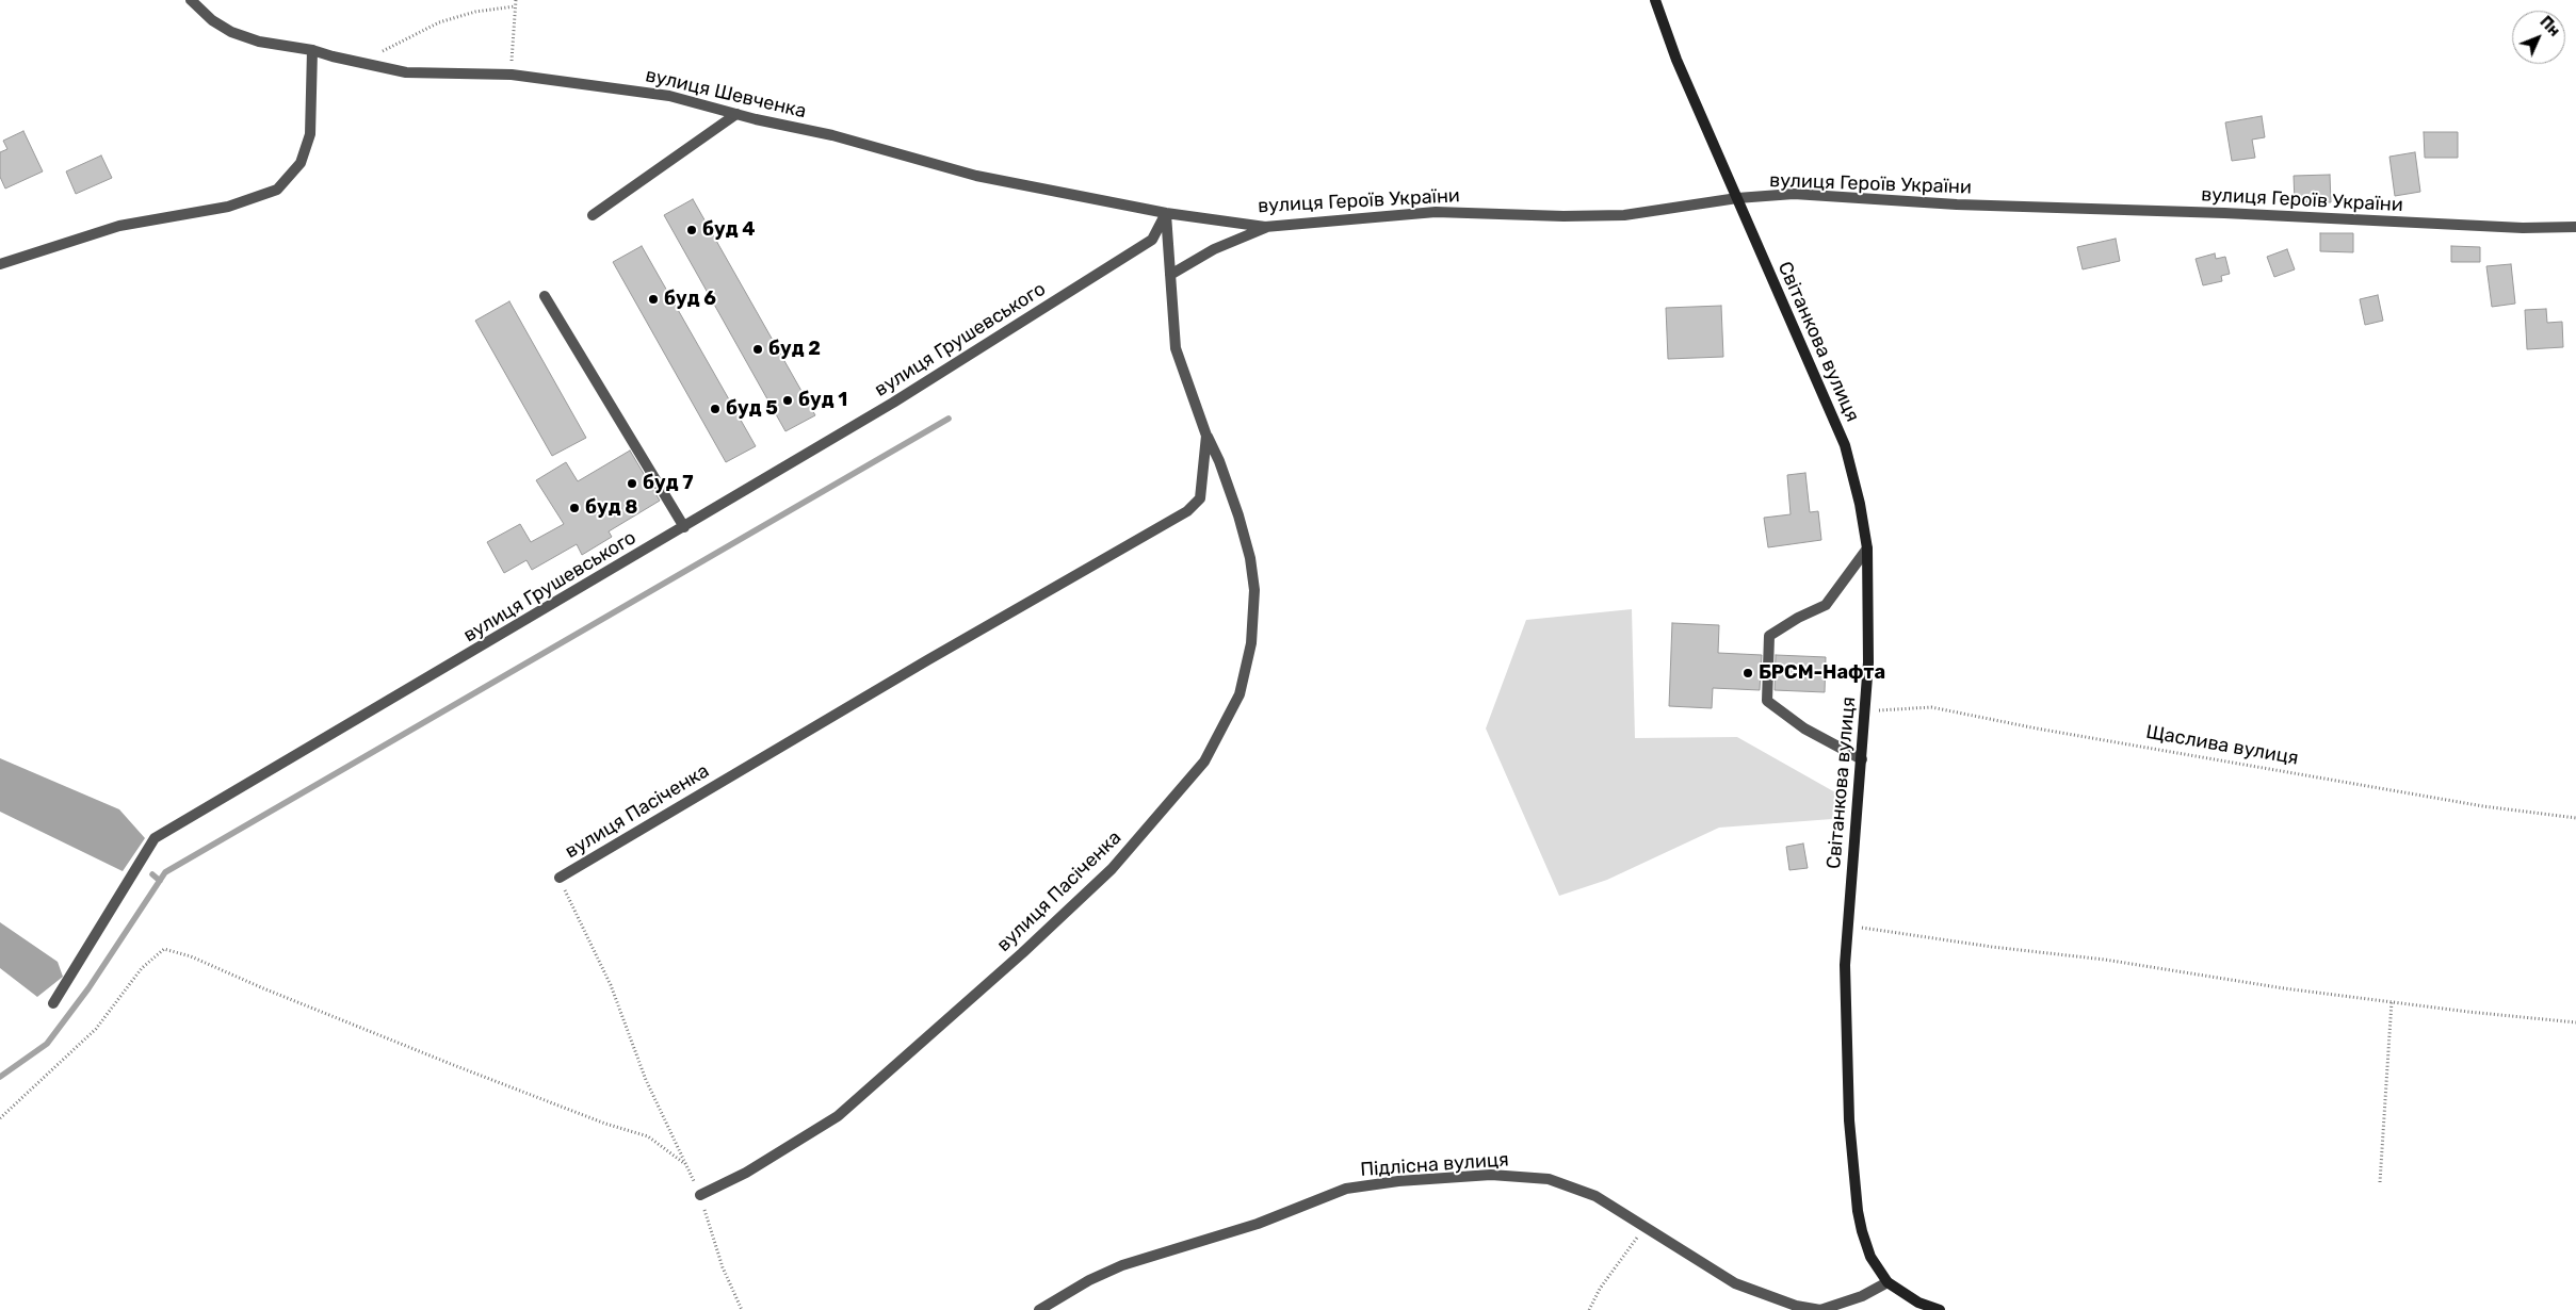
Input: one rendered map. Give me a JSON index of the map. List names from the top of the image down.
{
  "streets": {
    "main road": ["Світанкова вулиця"],
    "street": [
      "вулиця Шевченка",
      "вулиця Героїв України",
      "вулиця Грушевського",
      "вулиця Пасіченка",
      "Підлісна вулиця"
    ],
    "path": ["Щаслива вулиця"]
  },
  "crossings": [
    ["вулиця Шевченка", "вулиця Героїв України"],
    ["вулиця Шевченка", "вулиця Грушевського"],
    ["вулиця Шевченка", "вулиця Пасіченка"],
    ["вулиця Героїв України", "вулиця Грушевського"],
    ["вулиця Героїв України", "Світанкова вулиця"],
    ["вулиця Героїв України", "вулиця Пасіченка"],
    ["вулиця Грушевського", "вулиця Пасіченка"],
    ["Світанкова вулиця", "Щаслива вулиця"],
    ["Світанкова вулиця", "Підлісна вулиця"]
  ],
  "places": [
    "буд 4",
    "буд 6",
    "буд 2",
    "буд 1",
    "буд 5",
    "буд 7",
    "буд 8",
    "БРСМ-Нафта"
  ],
  "north": "top right"
}
